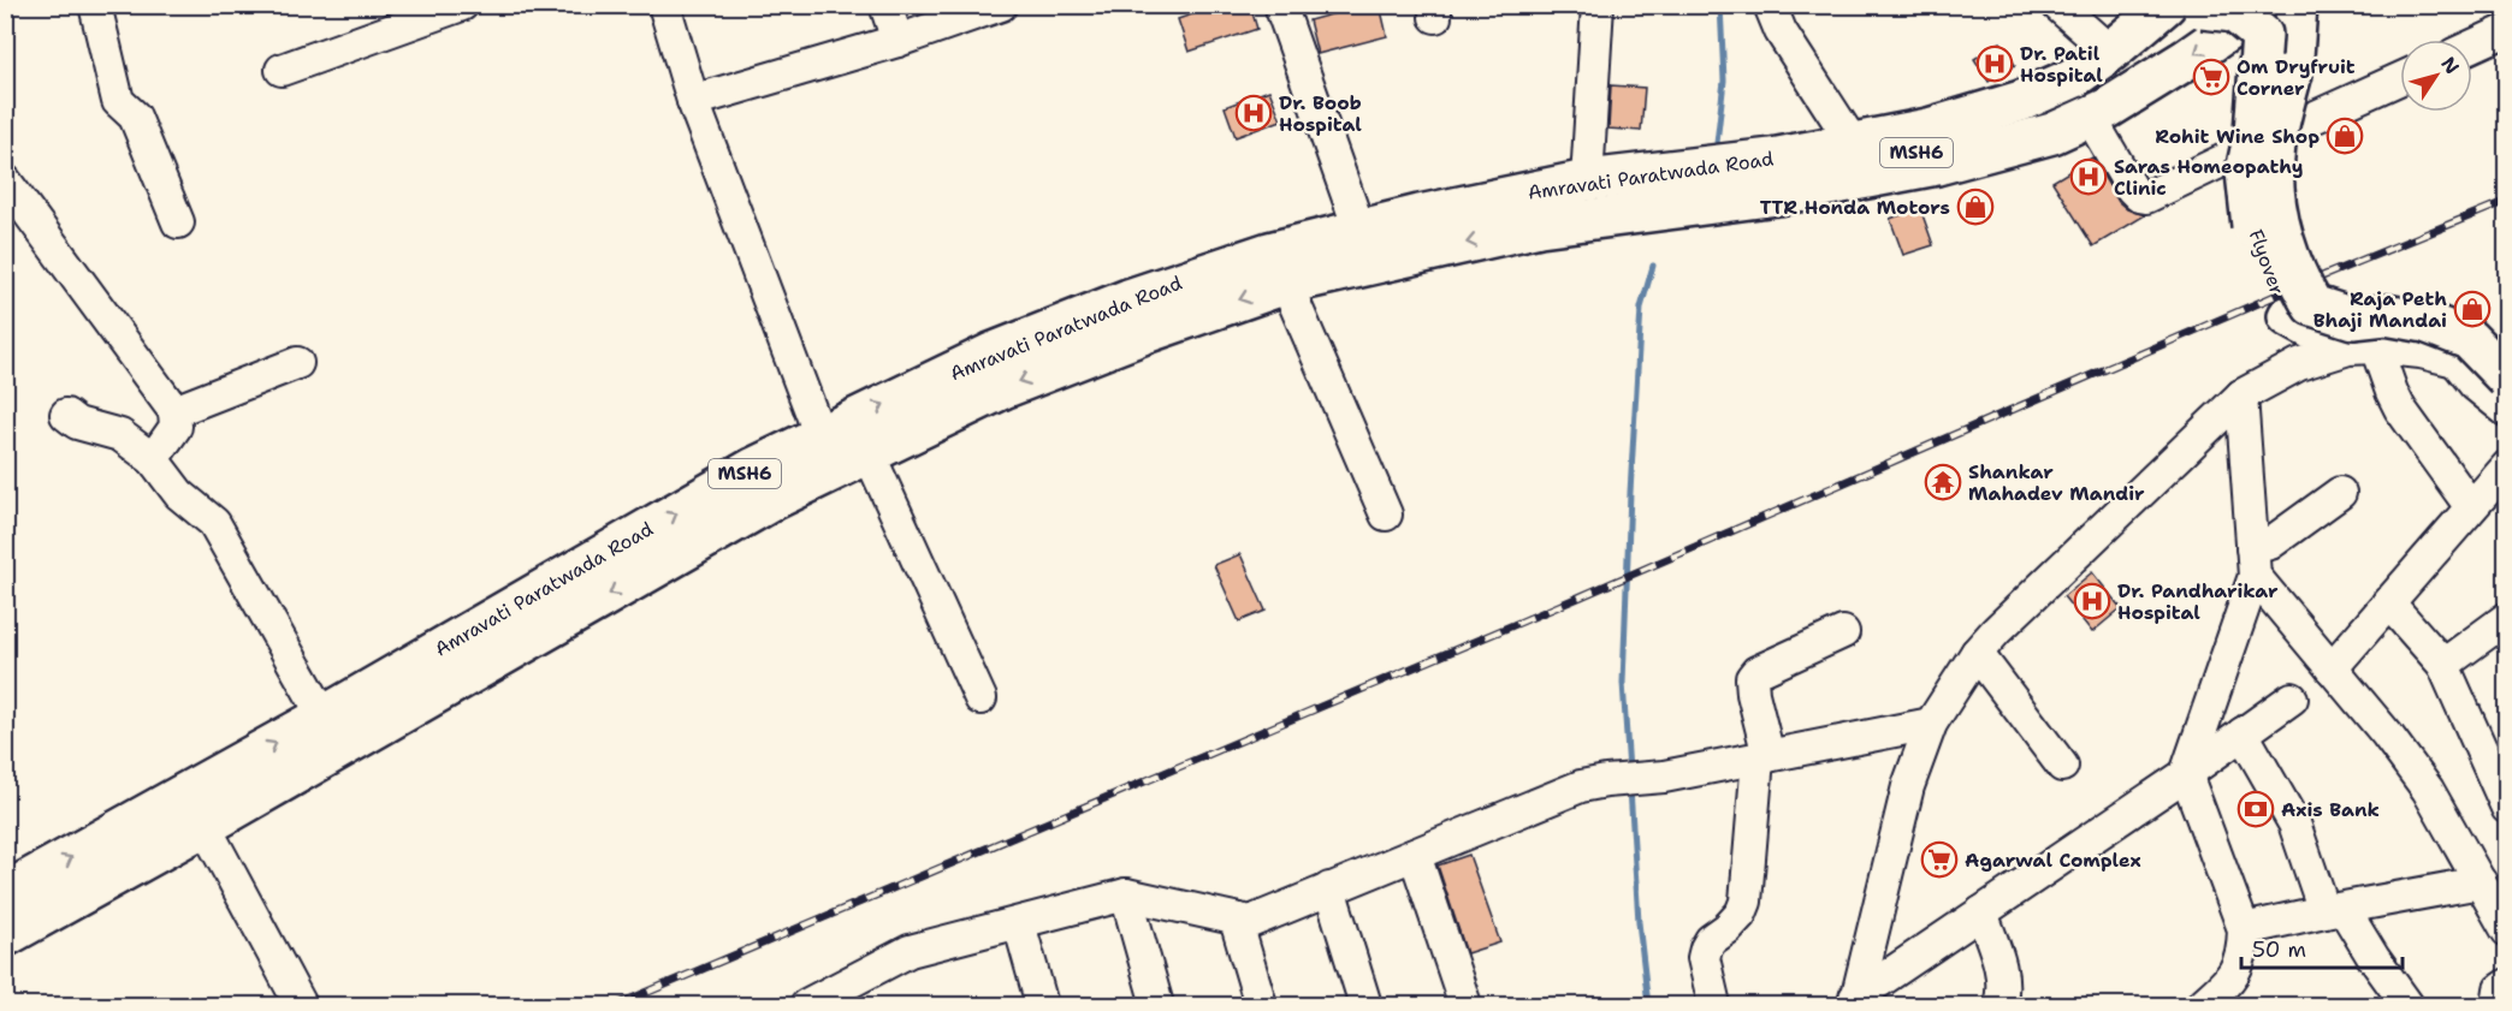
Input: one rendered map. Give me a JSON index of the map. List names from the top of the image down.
{
  "streets": {
    "main road": ["MSH6", "Amravati Paratwada Road", "Flyover"]
  },
  "crossings": [
    ["MSH6", "Amravati Paratwada Road"],
    ["Amravati Paratwada Road", "Flyover"]
  ],
  "places": {
    "hospital": [
      "Dr. Patil Hospital",
      "Dr. Boob Hospital",
      "Saras Homeopathy Clinic",
      "Dr. Pandharikar Hospital"
    ],
    "supermarket": ["Om Dryfruit Corner", "Agarwal Complex"],
    "shop": ["Rohit Wine Shop", "TTR Honda Motors", "Raja Peth Bhaji Mandai"],
    "temple": ["Shankar Mahadev Mandir"],
    "bank": ["Axis Bank"]
  },
  "scale_bar": "50 m",
  "north": "top right"
}
